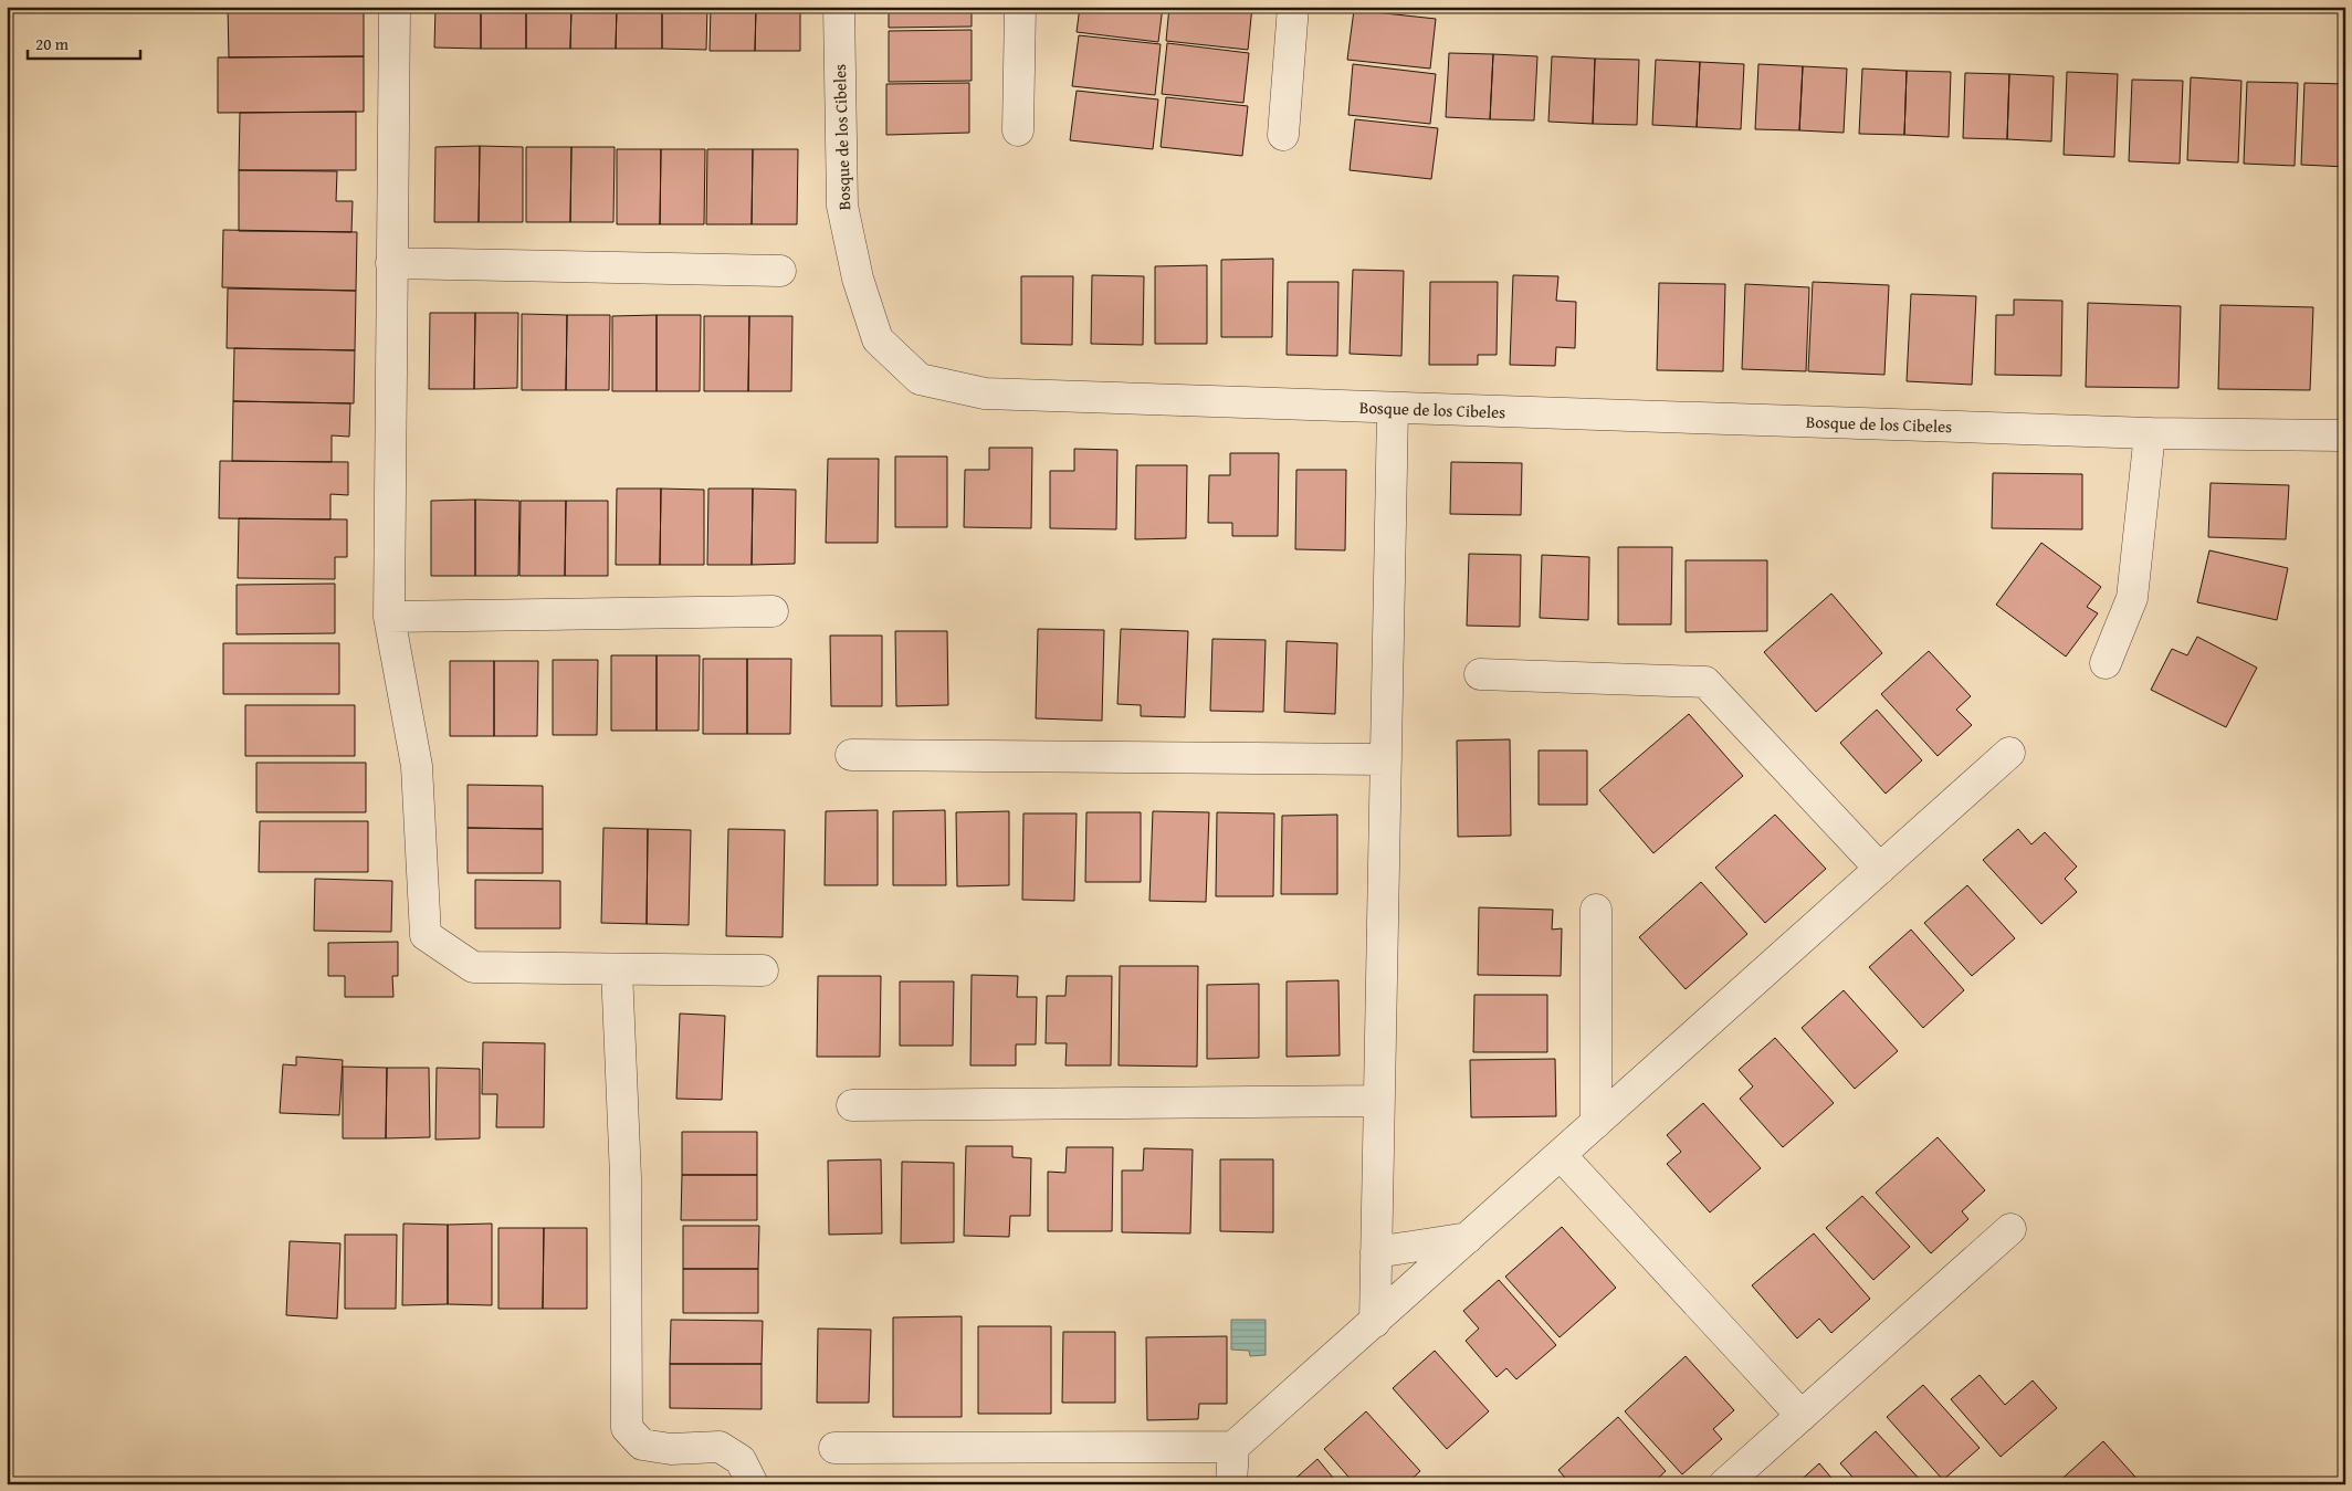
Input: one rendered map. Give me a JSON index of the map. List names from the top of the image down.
{
  "streets": {
    "street": ["Bosque de los Cibeles"]
  },
  "scale_bar": "20 m"
}
